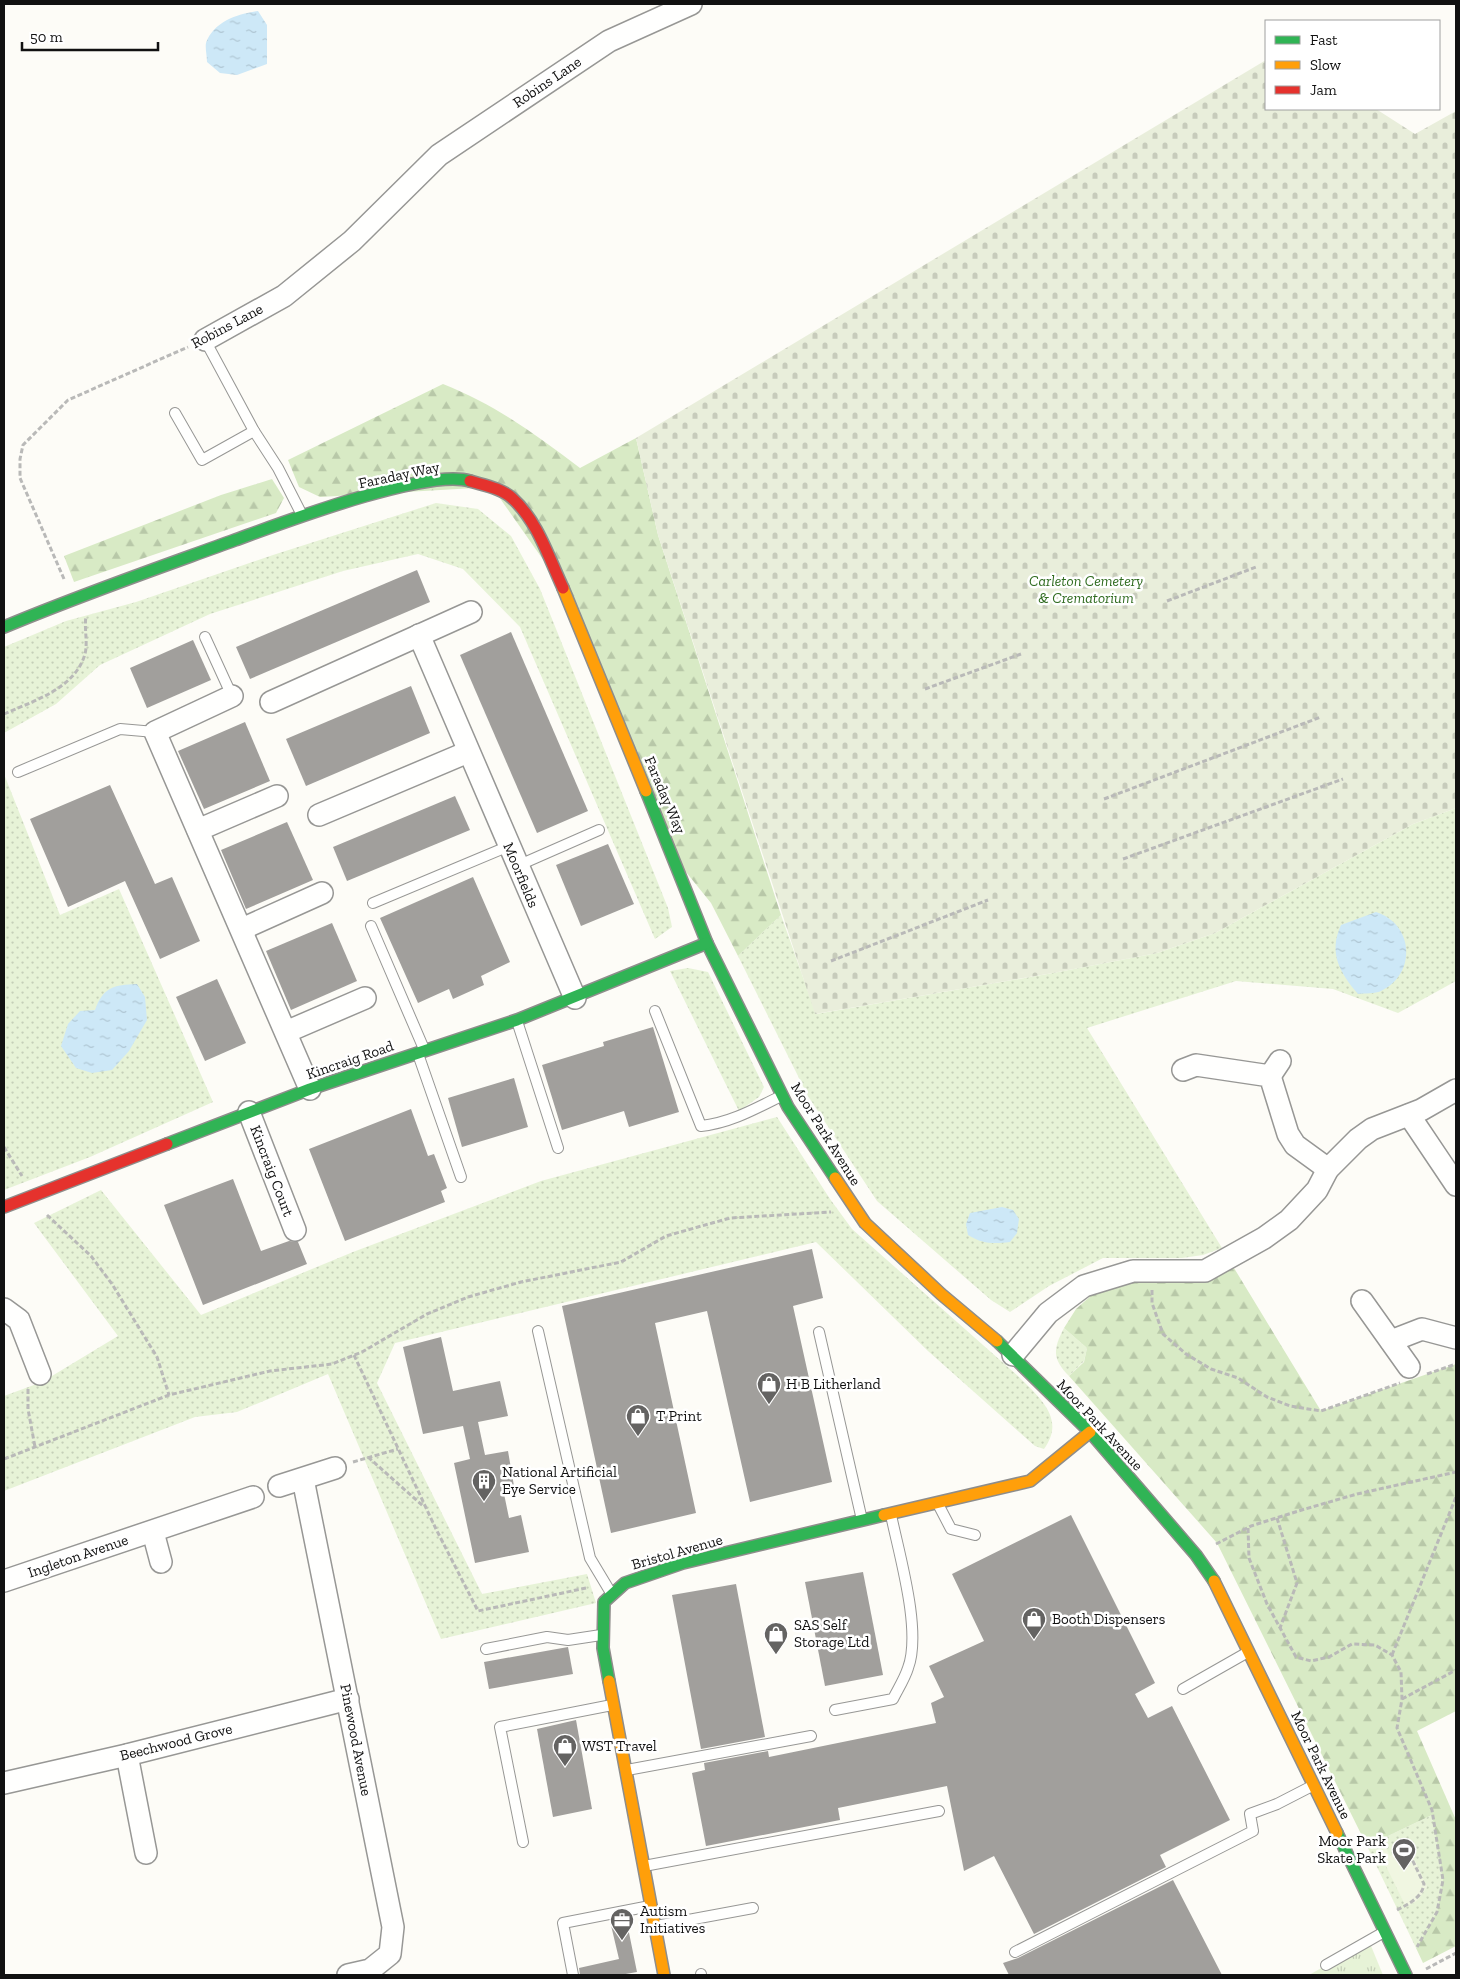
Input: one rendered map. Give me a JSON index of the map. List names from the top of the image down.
{
  "streets": {
    "street": [
      "Robins Lane",
      "Faraday Way",
      "Moorfields",
      "Kincraig Road",
      "Moor Park Avenue",
      "Kincraig Court",
      "Bristol Avenue",
      "Ingleton Avenue",
      "Pinewood Avenue",
      "Beechwood Grove"
    ]
  },
  "crossings": [
    ["Robins Lane", "Faraday Way"],
    ["Faraday Way", "Kincraig Road"],
    ["Faraday Way", "Moor Park Avenue"],
    ["Moorfields", "Kincraig Road"],
    ["Kincraig Road", "Moor Park Avenue"],
    ["Kincraig Road", "Kincraig Court"],
    ["Moor Park Avenue", "Bristol Avenue"],
    ["Pinewood Avenue", "Beechwood Grove"]
  ],
  "parks": ["Carleton Cemetery & Crematorium"],
  "places": {
    "shop": [
      "H B Litherland",
      "T Print",
      "Booth Dispensers",
      "SAS Self Storage Ltd",
      "WST Travel"
    ],
    "building": ["National Artificial Eye Service"],
    "sports": ["Moor Park Skate Park"],
    "office": ["Autism Initiatives"]
  },
  "legend": ["Fast", "Slow", "Jam"],
  "scale_bar": "50 m"
}
